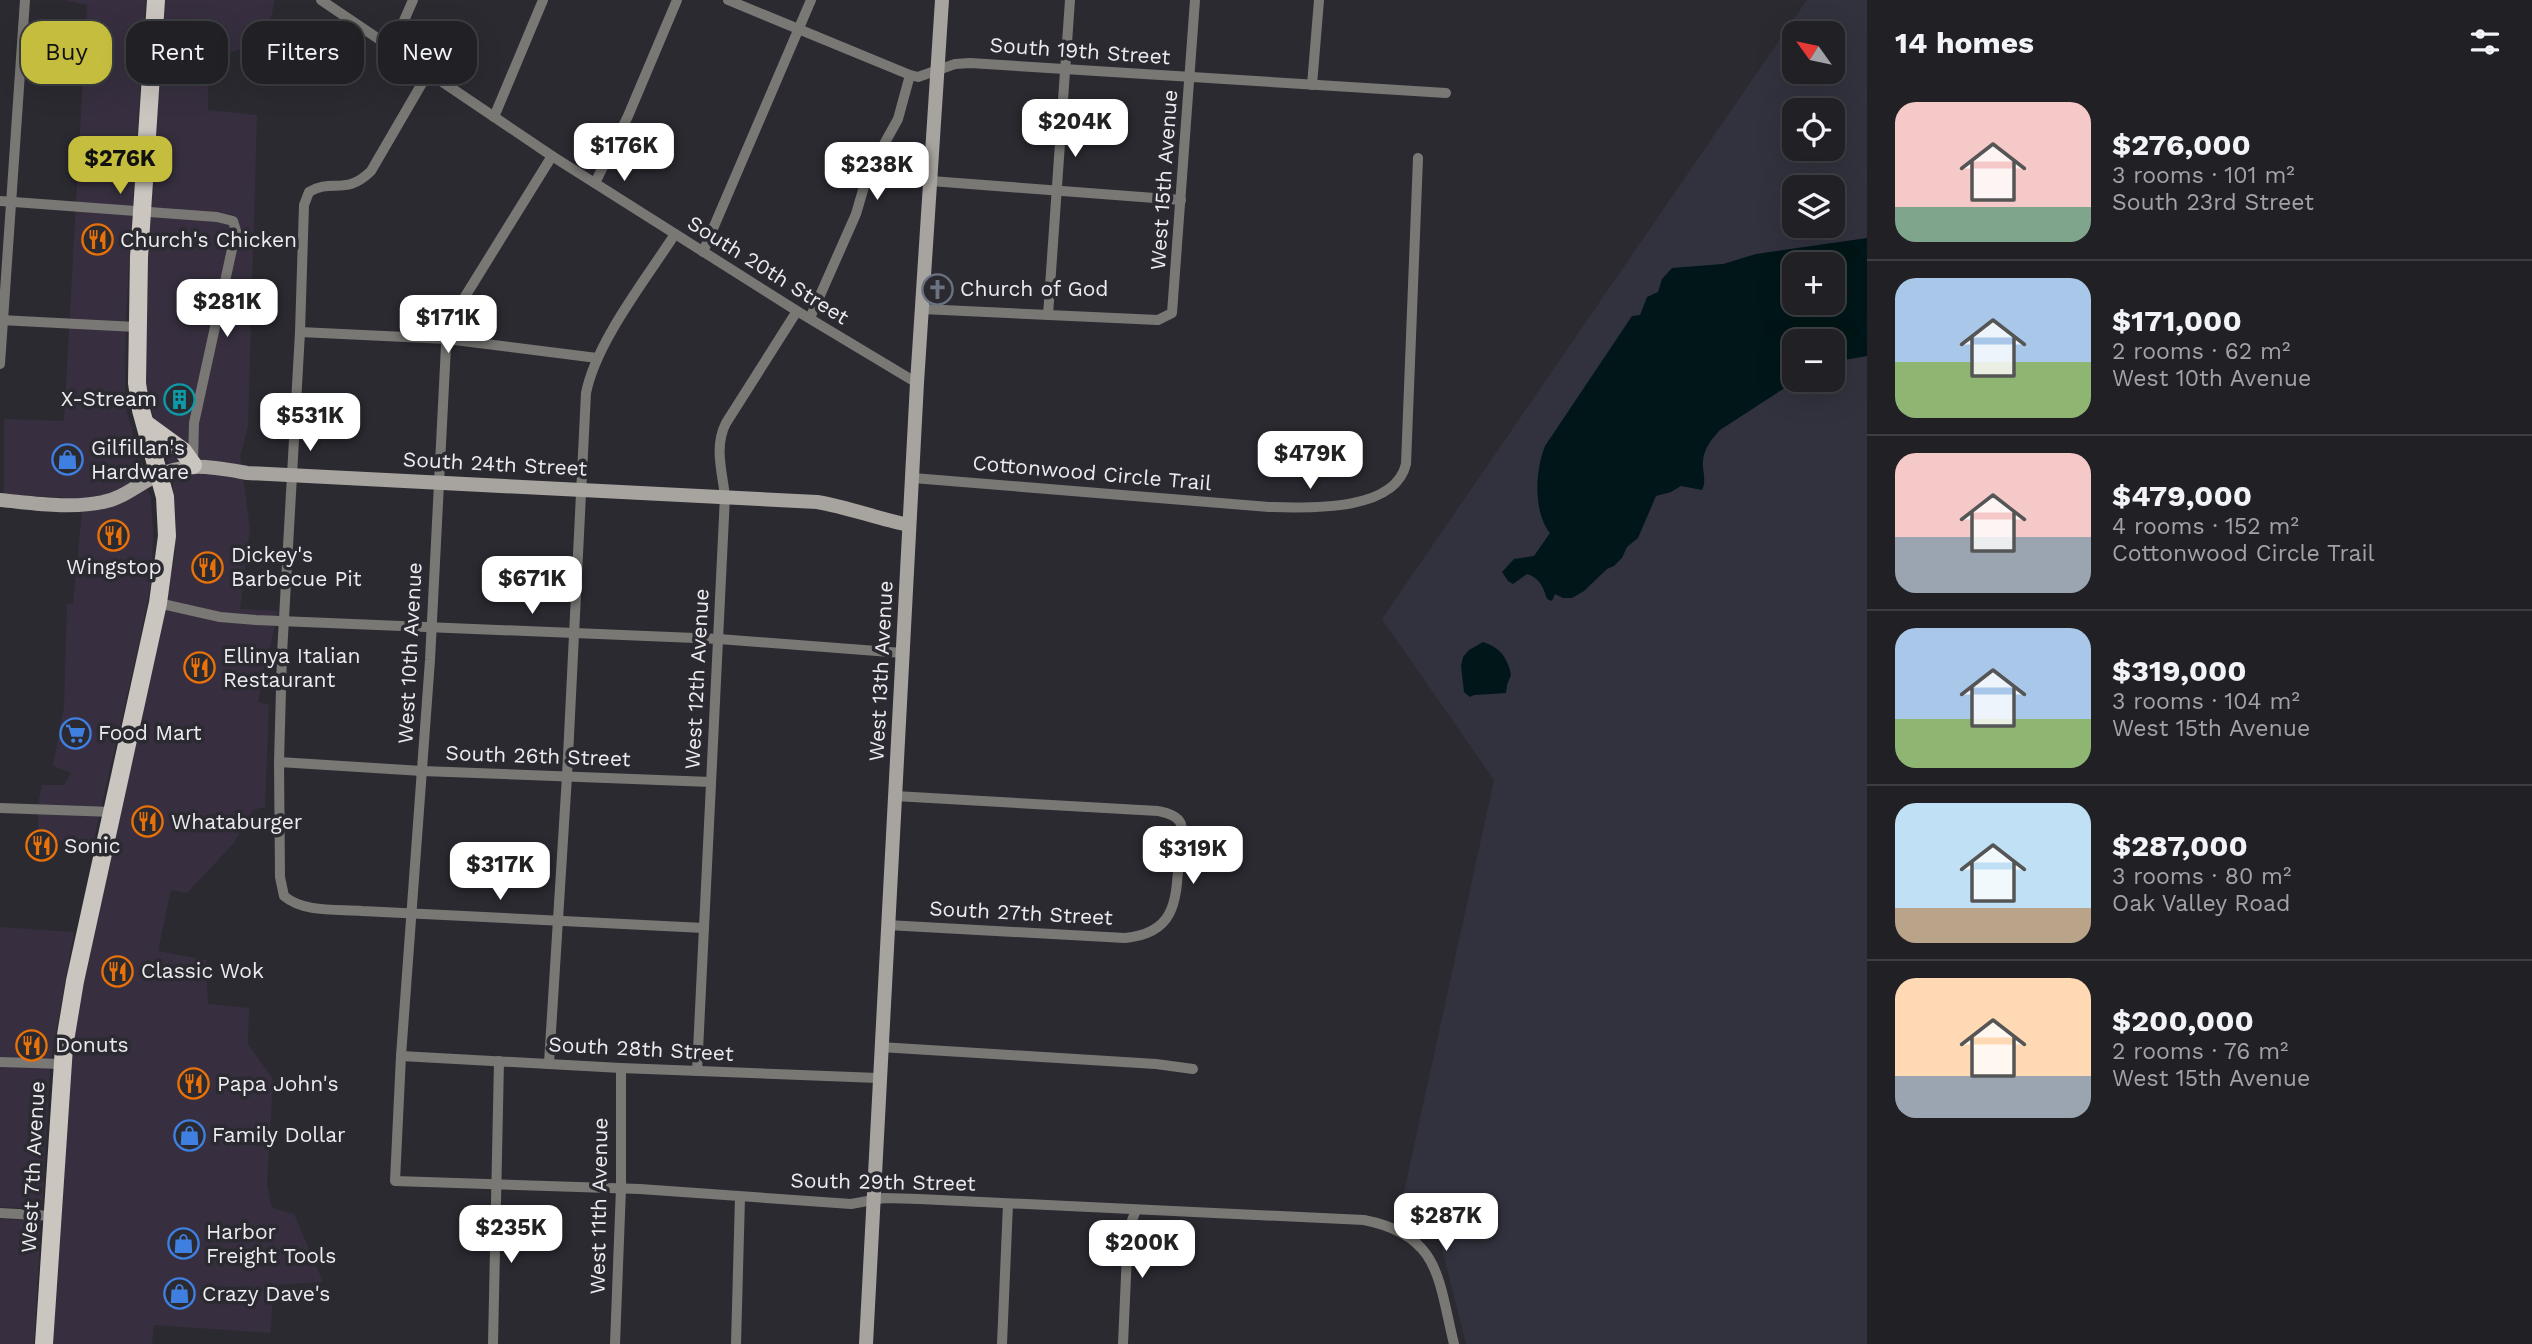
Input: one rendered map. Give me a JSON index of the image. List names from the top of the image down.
{
  "streets": {
    "main road": ["West 7th Avenue"],
    "street": [
      "South 19th Street",
      "West 15th Avenue",
      "South 20th Street",
      "South 24th Street",
      "Cottonwood Circle Trail",
      "West 10th Avenue",
      "West 13th Avenue",
      "West 12th Avenue",
      "South 26th Street",
      "South 27th Street",
      "South 28th Street",
      "South 29th Street",
      "West 11th Avenue"
    ]
  },
  "crossings": [
    ["South 19th Street", "West 15th Avenue"],
    ["South 19th Street", "West 13th Avenue"],
    ["South 20th Street", "West 10th Avenue"],
    ["South 20th Street", "West 13th Avenue"],
    ["South 20th Street", "West 12th Avenue"],
    ["South 24th Street", "West 10th Avenue"],
    ["South 24th Street", "West 13th Avenue"],
    ["South 24th Street", "West 12th Avenue"],
    ["South 24th Street", "West 7th Avenue"],
    ["Cottonwood Circle Trail", "West 13th Avenue"],
    ["West 10th Avenue", "South 26th Street"],
    ["West 10th Avenue", "South 28th Street"],
    ["West 10th Avenue", "South 29th Street"],
    ["West 13th Avenue", "South 27th Street"],
    ["West 13th Avenue", "South 28th Street"],
    ["West 13th Avenue", "South 29th Street"],
    ["West 12th Avenue", "South 26th Street"],
    ["West 12th Avenue", "South 28th Street"],
    ["South 28th Street", "West 11th Avenue"],
    ["South 29th Street", "West 11th Avenue"]
  ],
  "places": {
    "restaurant": [
      "Church's Chicken",
      "Wingstop",
      "Dickey's Barbecue Pit",
      "Ellinya Italian Restaurant",
      "Whataburger",
      "Sonic",
      "Classic Wok",
      "Donuts",
      "Papa John's"
    ],
    "church": ["Church of God"],
    "building": ["X-Stream"],
    "shop": [
      "Gilfillan's Hardware",
      "Family Dollar",
      "Harbor Freight Tools",
      "Crazy Dave's"
    ],
    "supermarket": ["Food Mart"]
  },
  "north": "top left",
  "page": {
    "heading": "14 homes",
    "map_buttons": ["+", "−"],
    "chip": [
      "Buy",
      "Rent",
      "Filters",
      "New"
    ],
    "list": [
      {
        "name": "$276,000",
        "note": "3 rooms · 101 m² · South 23rd Street"
      },
      {
        "name": "$171,000",
        "note": "2 rooms · 62 m² · West 10th Avenue"
      },
      {
        "name": "$479,000",
        "note": "4 rooms · 152 m² · Cottonwood Circle Trail"
      },
      {
        "name": "$319,000",
        "note": "3 rooms · 104 m² · West 15th Avenue"
      },
      {
        "name": "$287,000",
        "note": "3 rooms · 80 m² · Oak Valley Road"
      },
      {
        "name": "$200,000",
        "note": "2 rooms · 76 m² · West 15th Avenue"
      }
    ],
    "price": [
      "$204K",
      "$176K",
      "$276K",
      "$238K",
      "$281K",
      "$171K",
      "$531K",
      "$479K",
      "$671K",
      "$319K",
      "$317K",
      "$287K",
      "$235K",
      "$200K"
    ]
  }
}
